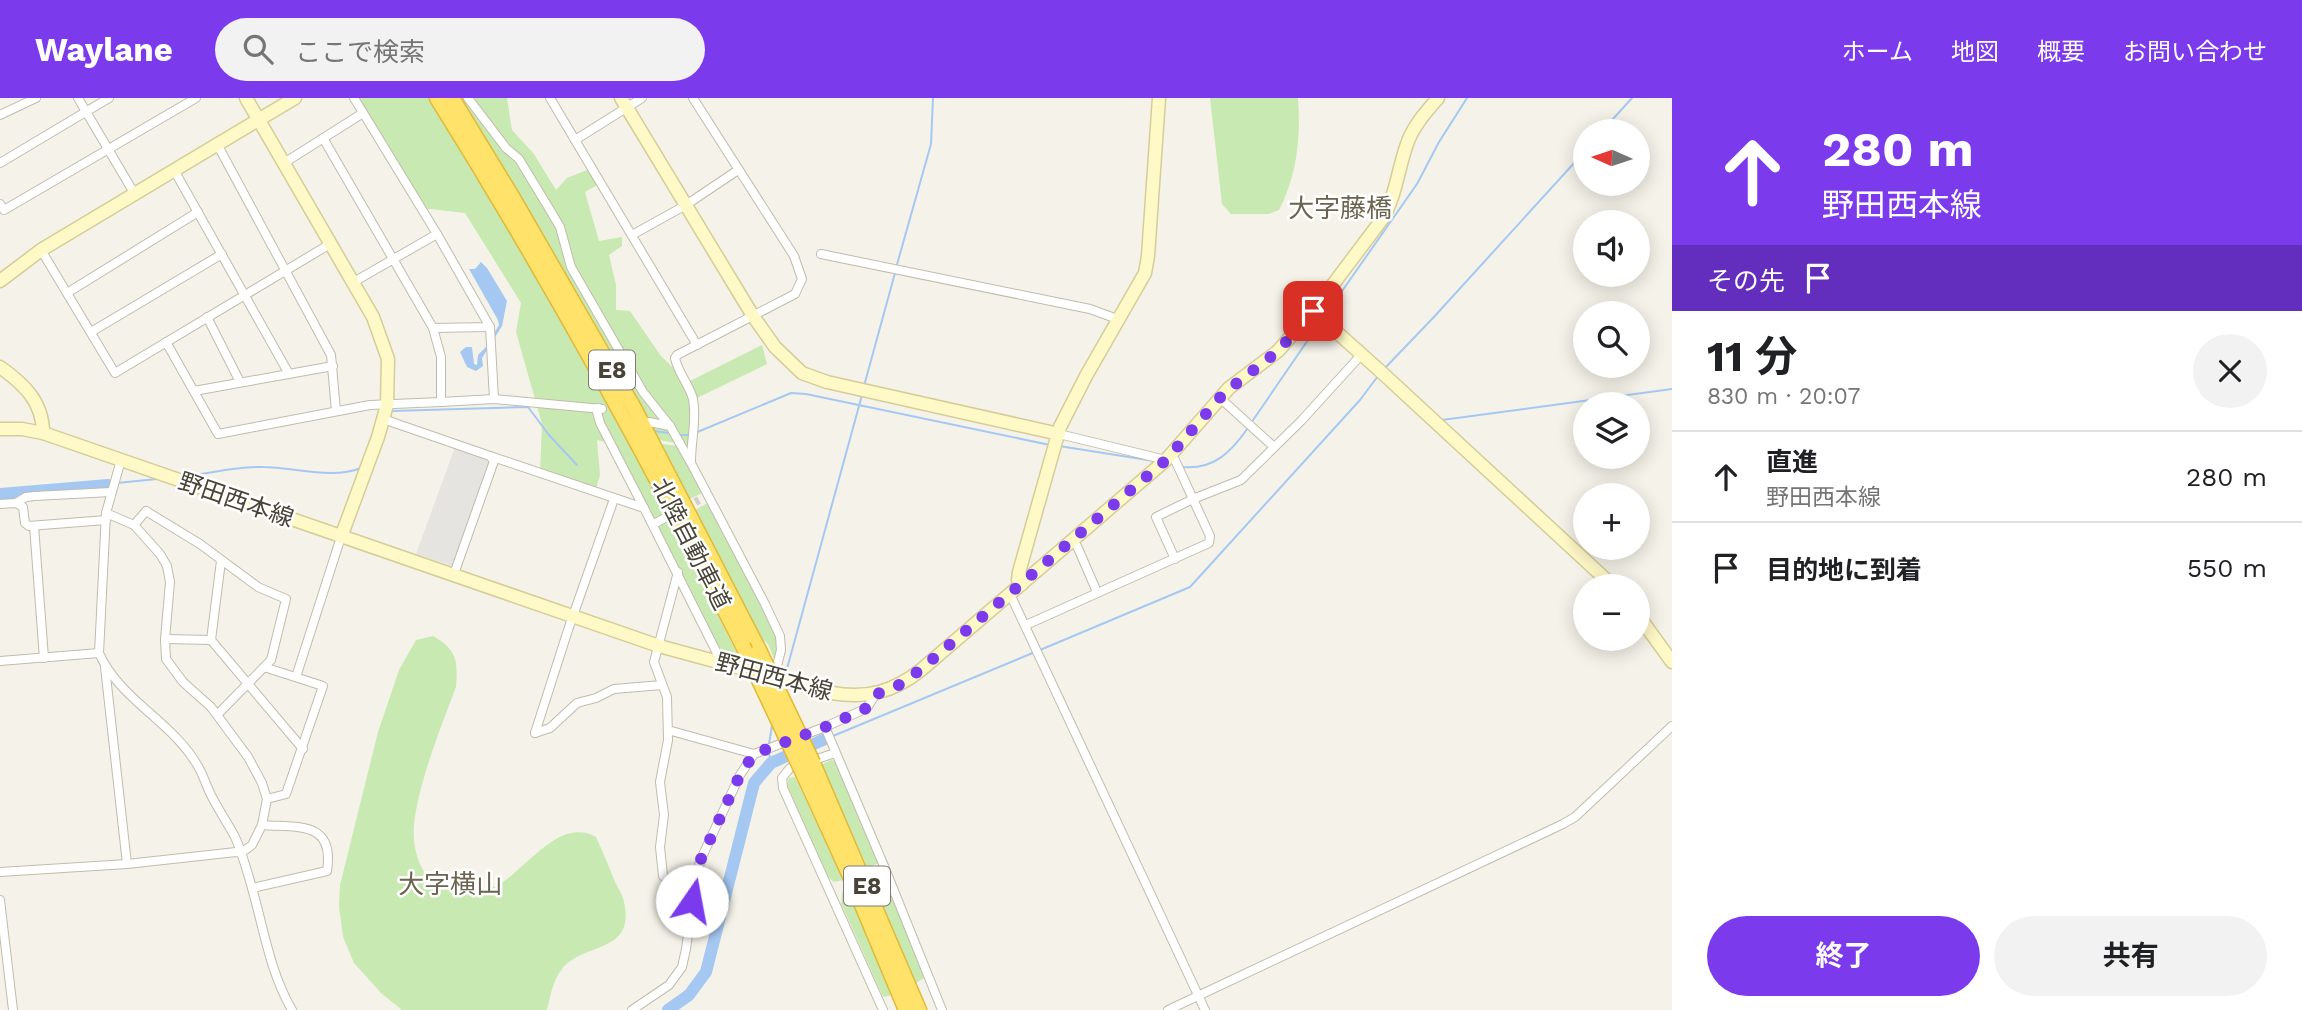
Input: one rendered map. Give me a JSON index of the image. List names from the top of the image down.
{
  "streets": {
    "highway": ["E8", "北陸自動車道"],
    "street": ["野田西本線"]
  },
  "districts": ["大字藤橋", "大字横山"],
  "north": "left",
  "page": {
    "header": "Waylane",
    "search": "ここで検索",
    "nav": [
      "ホーム",
      "地図",
      "概要",
      "お問い合わせ"
    ],
    "turn": ["280 m", "野田西本線"],
    "map_buttons": ["+", "−"],
    "then": "その先",
    "heading": ["11 分", "830 m · 20:07"],
    "list": [
      {
        "name": "直進",
        "note": "野田西本線",
        "value": "280 m"
      },
      {
        "name": "目的地に到着",
        "value": "550 m"
      }
    ],
    "buttons": ["終了", "共有"]
  }
}
